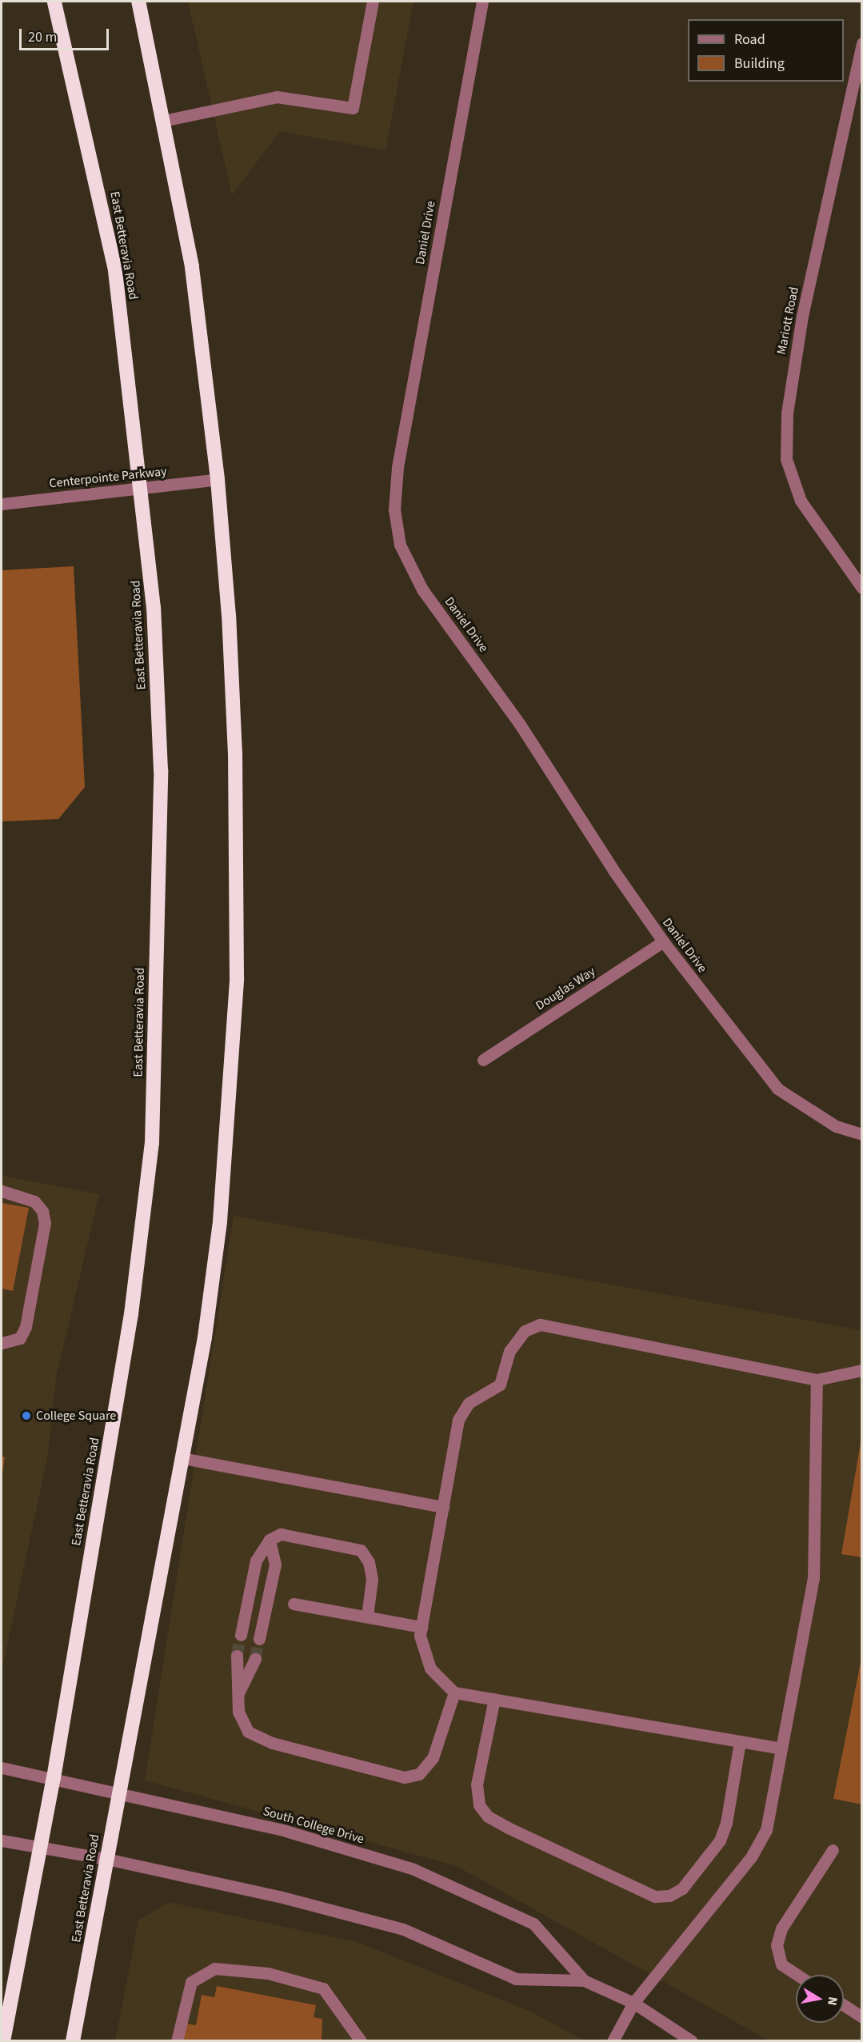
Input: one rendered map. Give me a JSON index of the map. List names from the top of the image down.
{
  "streets": {
    "highway": ["East Betteravia Road"],
    "street": [
      "Daniel Drive",
      "Mariott Road",
      "Centerpointe Parkway",
      "Douglas Way",
      "South College Drive"
    ]
  },
  "crossings": [
    ["Daniel Drive", "Douglas Way"],
    ["East Betteravia Road", "Centerpointe Parkway"],
    ["East Betteravia Road", "South College Drive"]
  ],
  "places": ["College Square"],
  "legend": ["Road", "Building"],
  "scale_bar": "20 m",
  "north": "right"
}
